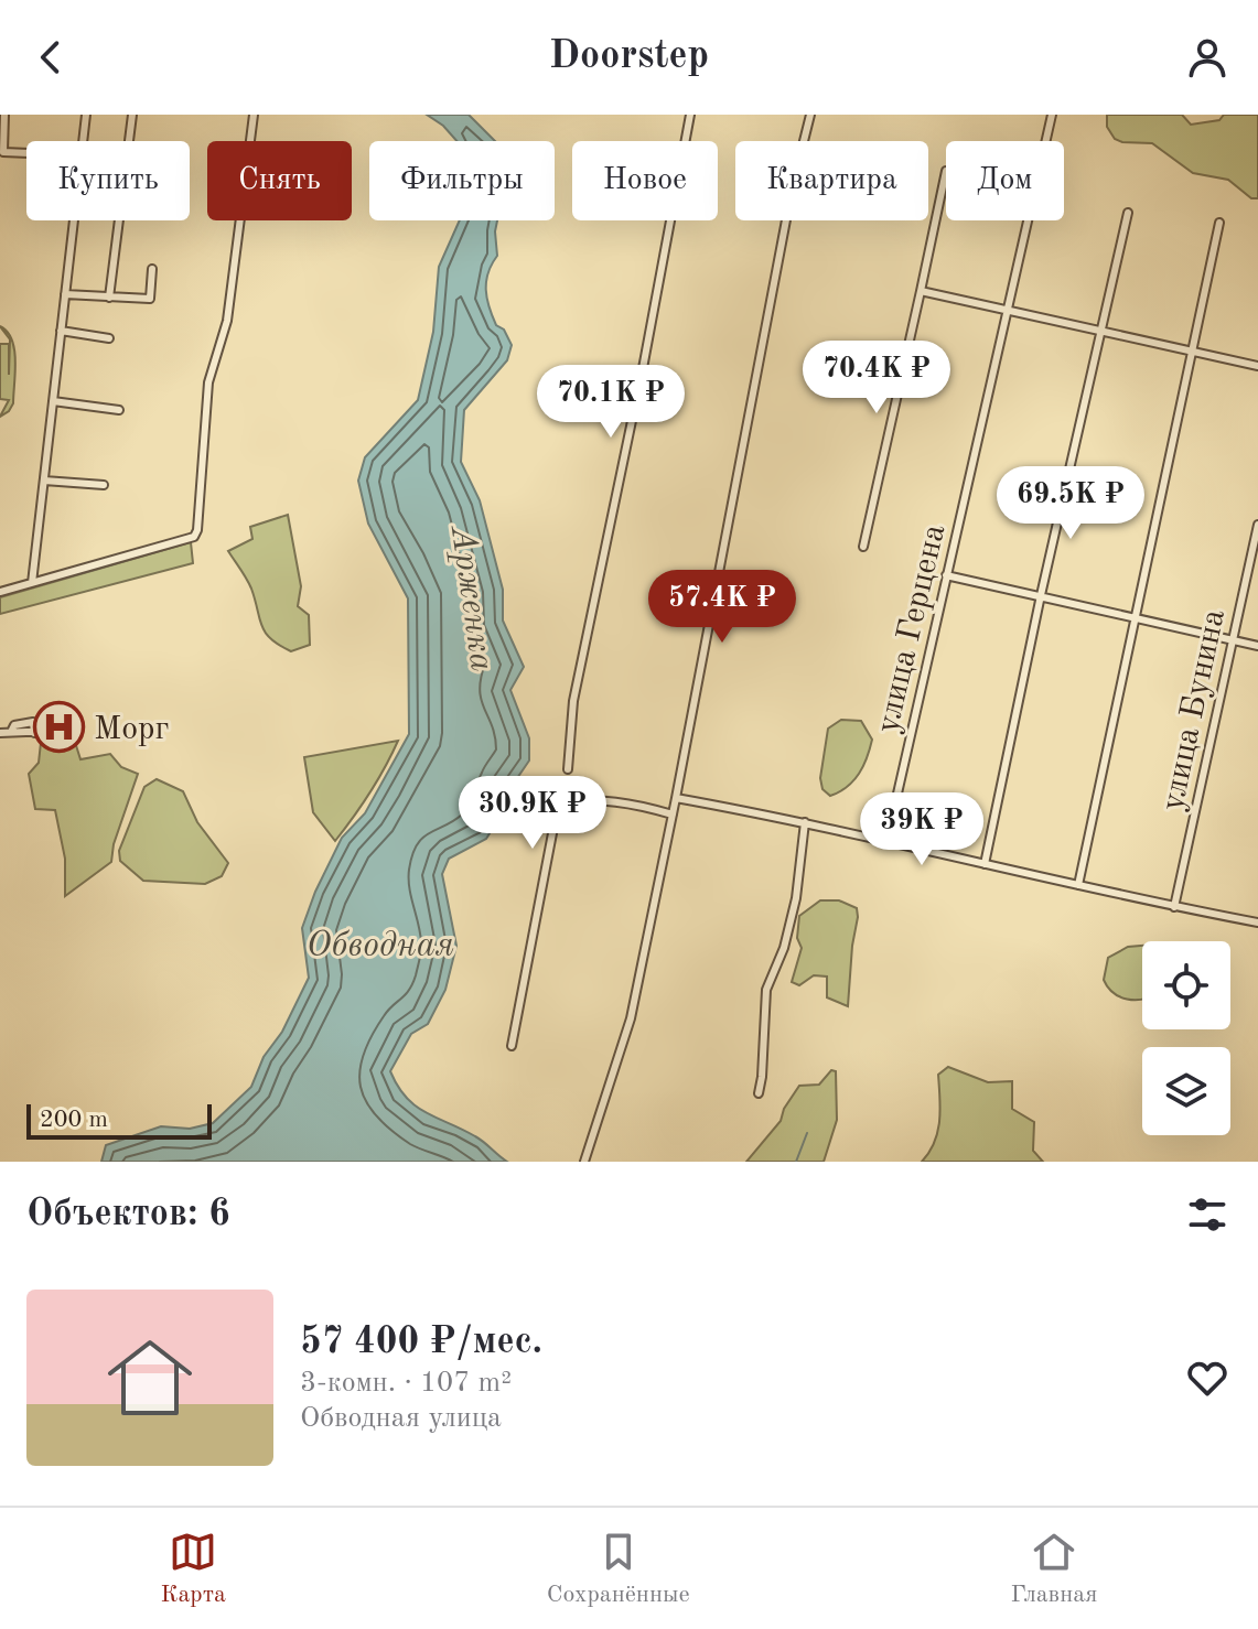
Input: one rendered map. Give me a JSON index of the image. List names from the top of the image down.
{
  "streets": {
    "street": ["улица Герцена", "улица Бунина"]
  },
  "water": ["Арженка", "Обводная"],
  "places": {
    "hospital": ["Морг"]
  },
  "scale_bar": "200 m",
  "page": {
    "header": "Doorstep",
    "chip": [
      "Купить",
      "Снять",
      "Фильтры",
      "Новое",
      "Квартира",
      "Дом"
    ],
    "price": [
      "70.4K ₽",
      "70.1K ₽",
      "69.5K ₽",
      "57.4K ₽",
      "30.9K ₽",
      "39K ₽"
    ],
    "scale": "200 m",
    "heading": "Объектов: 6",
    "list": [
      {
        "name": "57 400 ₽/мес.",
        "note": "3-комн. · 107 m² · Обводная улица"
      }
    ],
    "tabs": ["Карта", "Сохранённые", "Главная"]
  }
}
